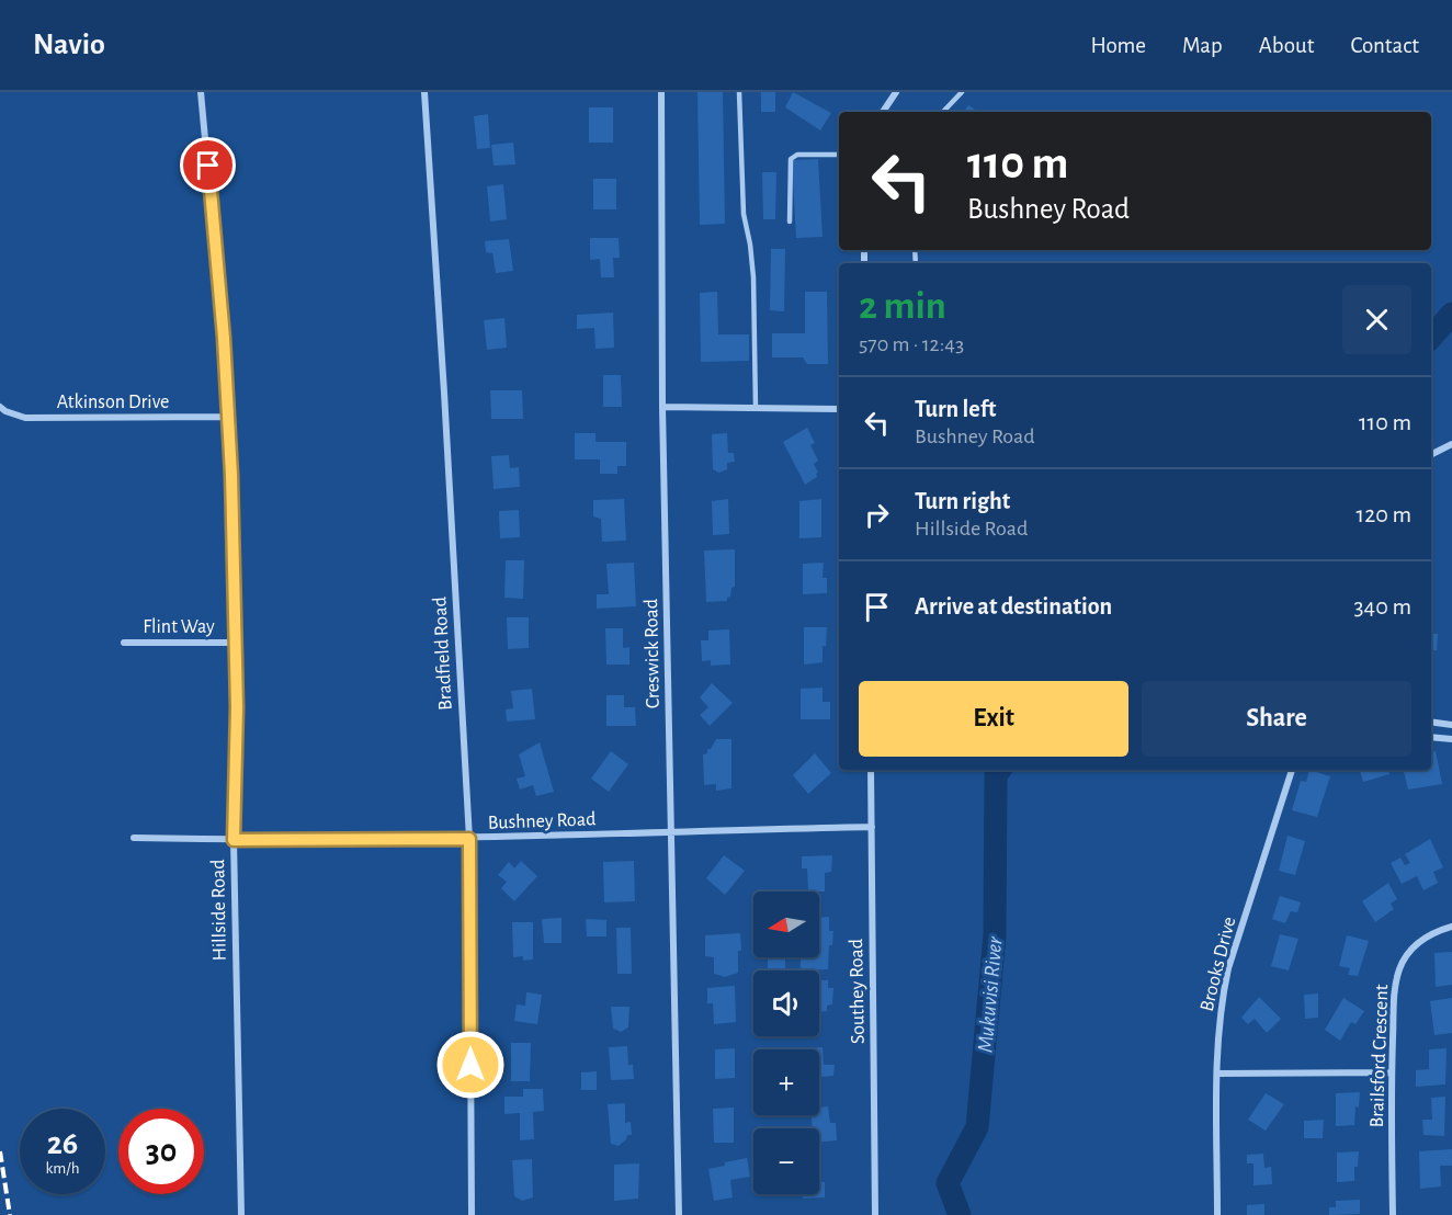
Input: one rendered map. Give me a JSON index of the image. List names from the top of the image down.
{
  "streets": {
    "street": [
      "Atkinson Drive",
      "Flint Way",
      "Bradfield Road",
      "Creswick Road",
      "Bushney Road",
      "Hillside Road",
      "Brooks Drive",
      "Southey Road",
      "Brailsford Crescent"
    ]
  },
  "crossings": [
    ["Atkinson Drive", "Hillside Road"],
    ["Flint Way", "Hillside Road"],
    ["Bradfield Road", "Bushney Road"],
    ["Creswick Road", "Bushney Road"],
    ["Bushney Road", "Hillside Road"],
    ["Bushney Road", "Southey Road"]
  ],
  "water": ["Mukuvisi River"],
  "north": "left",
  "page": {
    "header": "Navio",
    "nav": [
      "Home",
      "Map",
      "About",
      "Contact"
    ],
    "turn": ["110 m", "Bushney Road"],
    "heading": ["2 min", "570 m · 12:43"],
    "list": [
      {
        "name": "Turn left",
        "note": "Bushney Road",
        "value": "110 m"
      },
      {
        "name": "Turn right",
        "note": "Hillside Road",
        "value": "120 m"
      },
      {
        "name": "Arrive at destination",
        "value": "340 m"
      }
    ],
    "buttons": ["Exit", "Share"],
    "map_buttons": ["+", "−"],
    "speed": "26 km/h",
    "limit": "30"
  }
}
